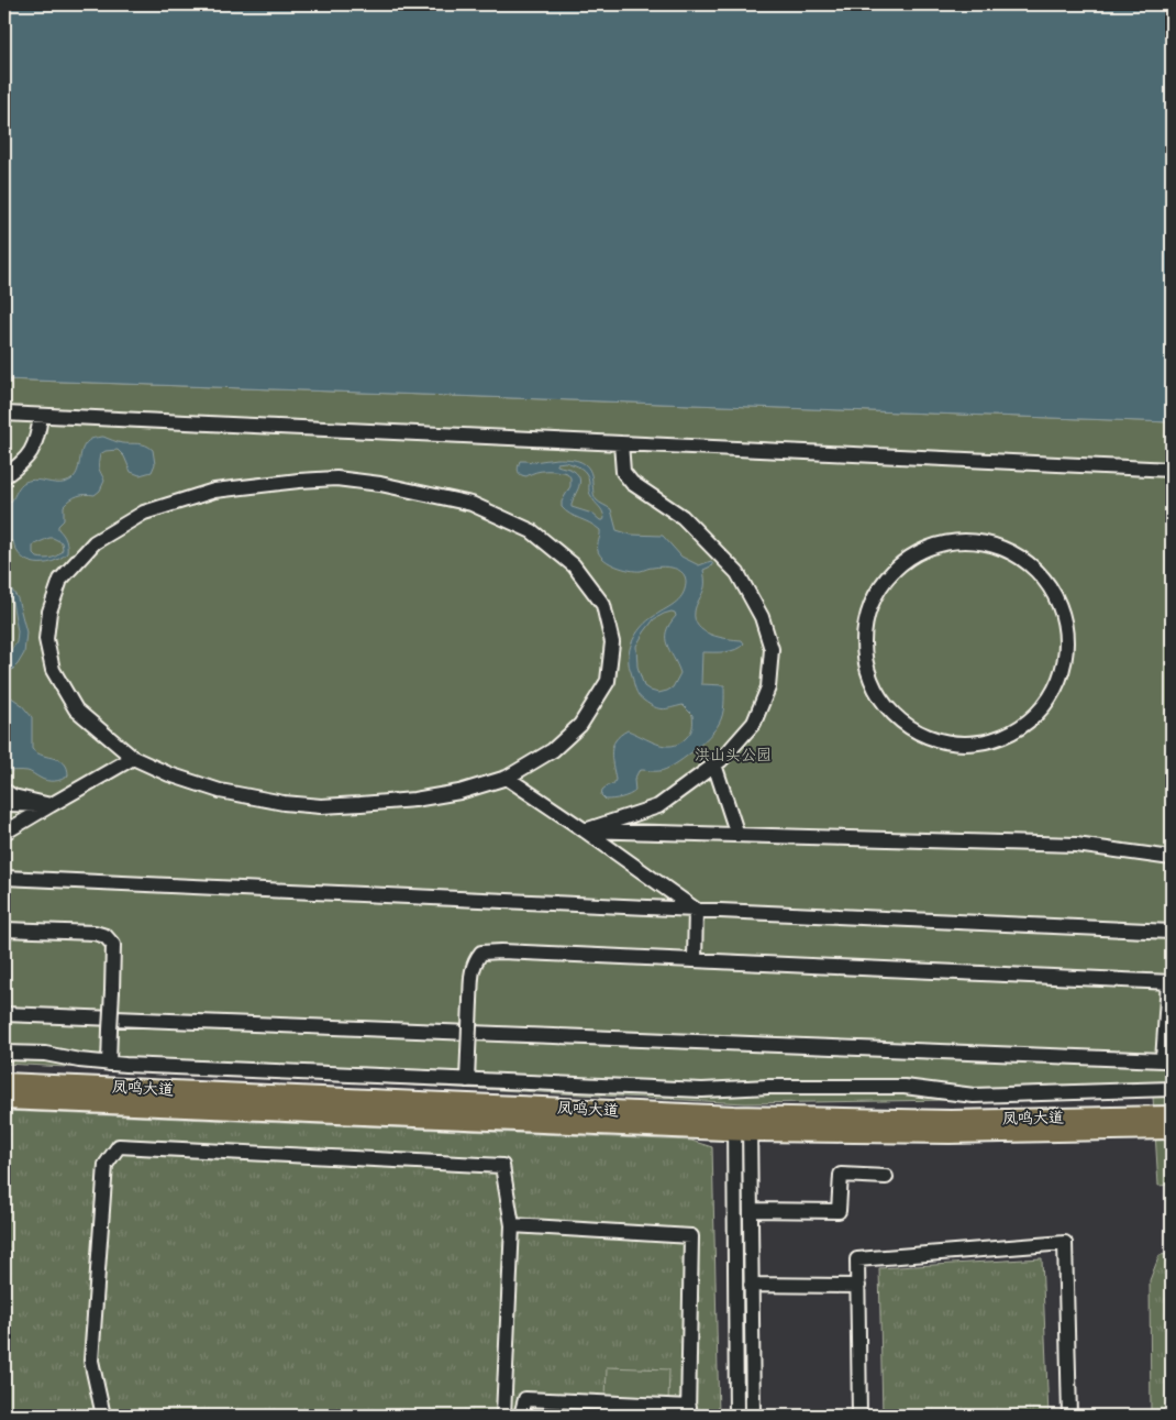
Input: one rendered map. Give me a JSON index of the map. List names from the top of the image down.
{
  "streets": {
    "main road": ["凤鸣大道"]
  },
  "parks": ["洪山头公园"]
}
